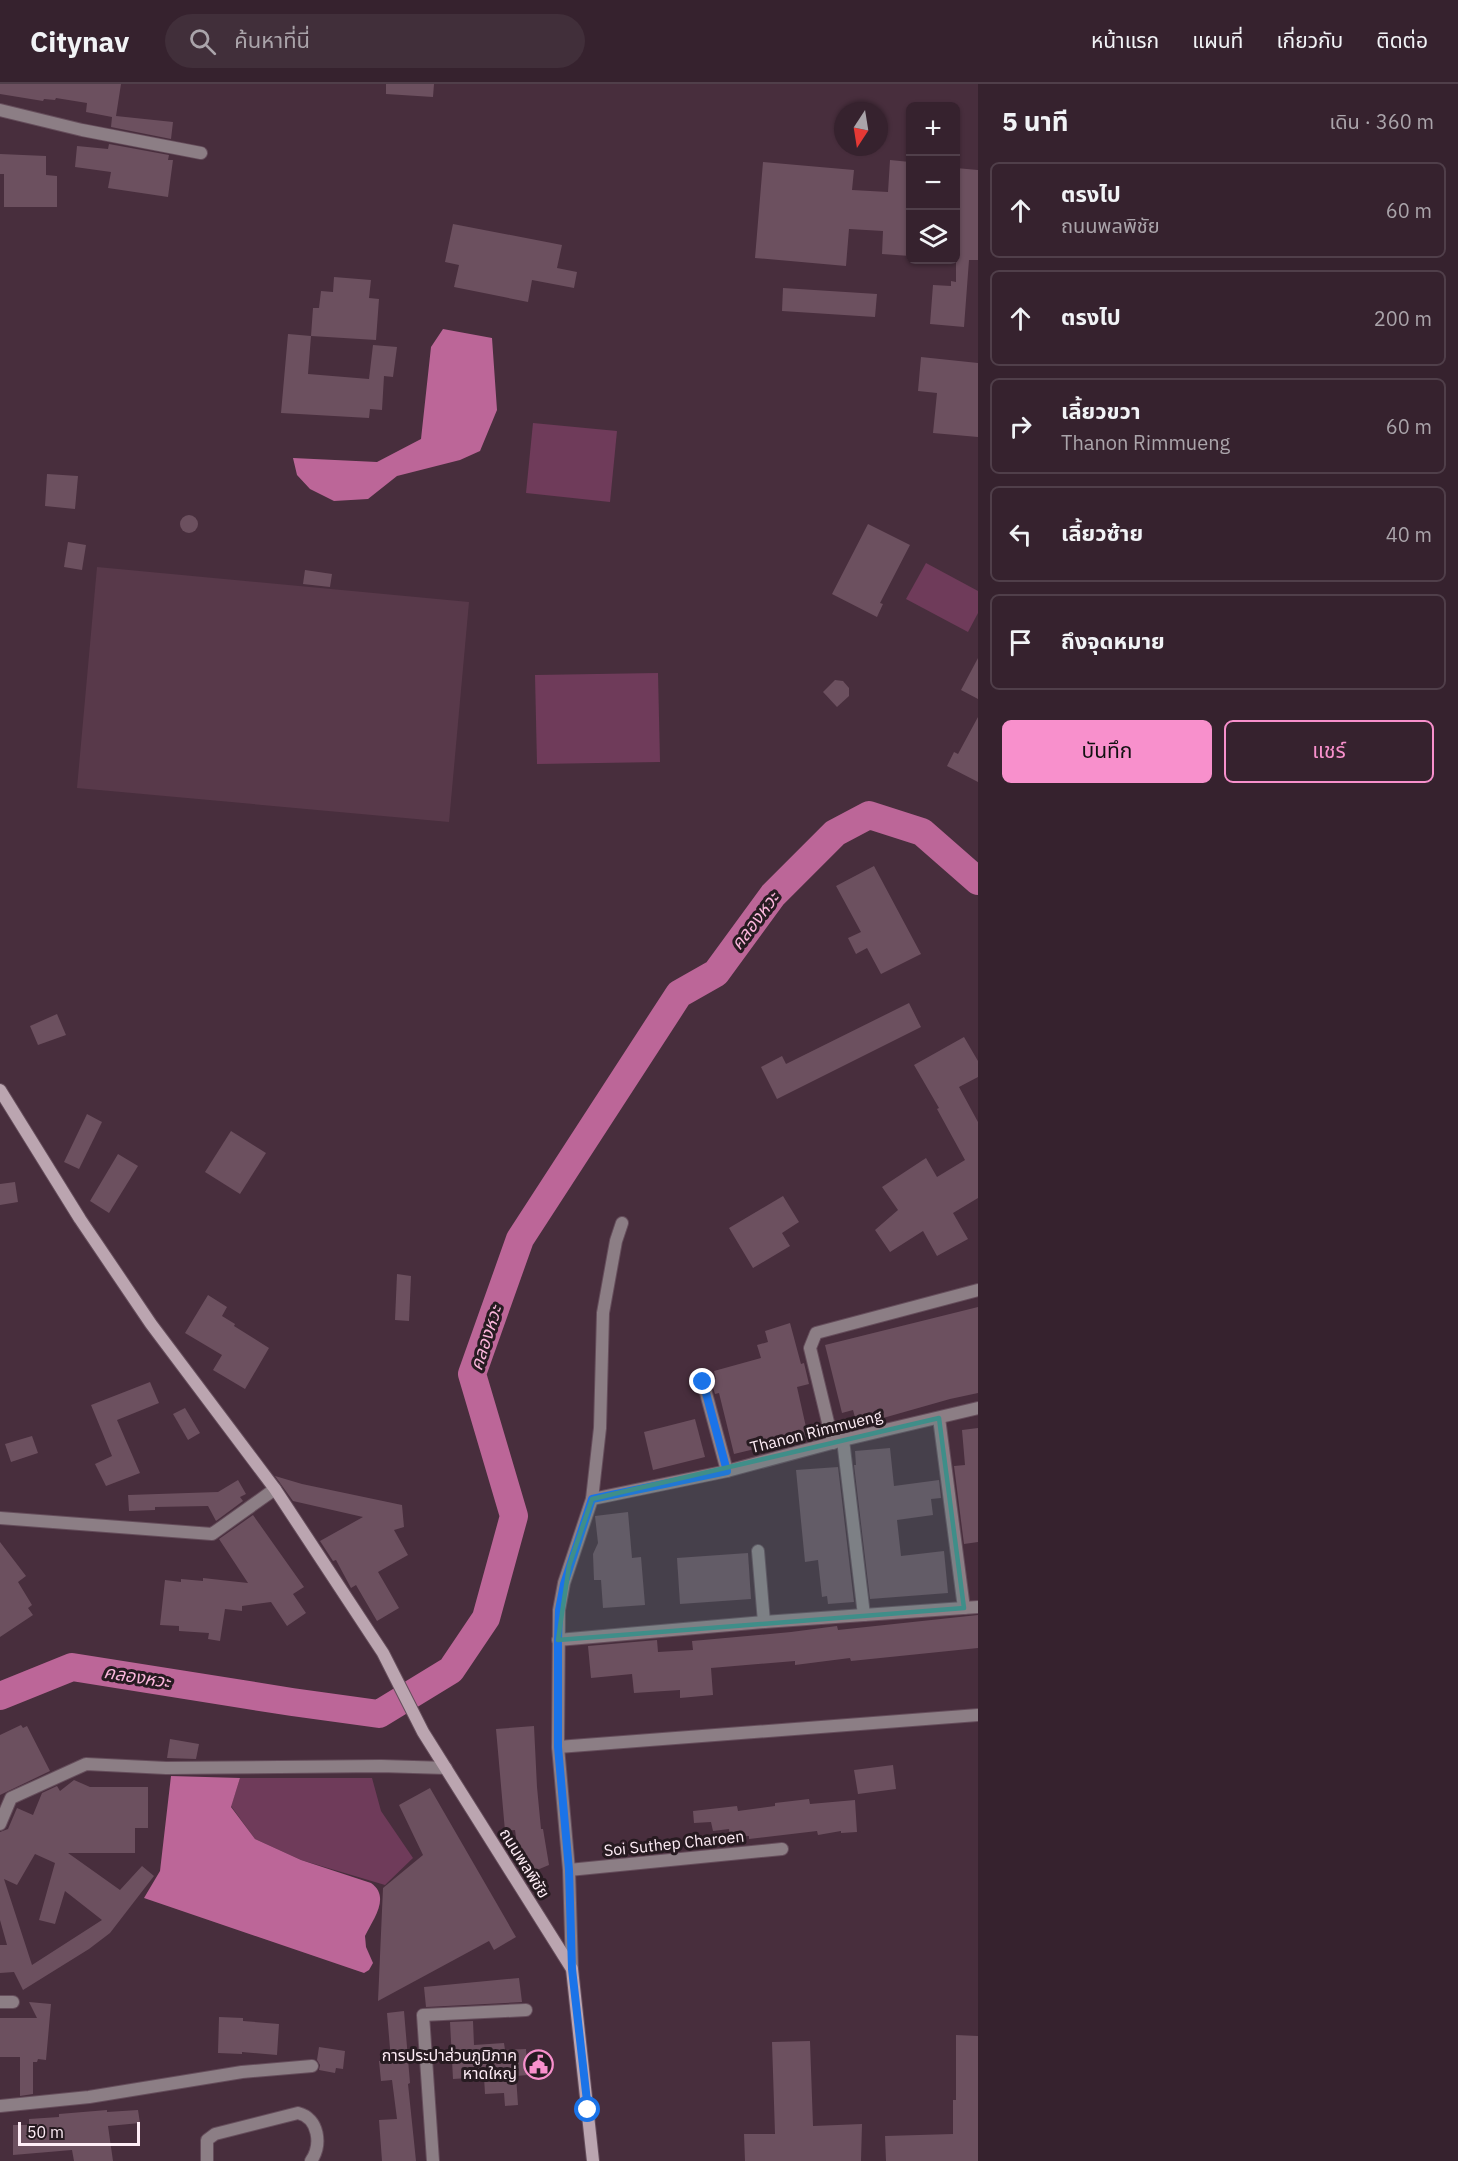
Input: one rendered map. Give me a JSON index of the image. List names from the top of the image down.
{
  "streets": {
    "street": ["Thanon Rimmueng", "Soi Suthep Charoen", "ถนนพลพิชัย"]
  },
  "water": ["คลองหวะ"],
  "places": {
    "public building": ["การประปาส่วนภูมิภาค หาดใหญ่"]
  },
  "scale_bar": "50 m",
  "north": "bottom",
  "page": {
    "header": "Citynav",
    "search": "ค้นหาที่นี่",
    "nav": [
      "หน้าแรก",
      "แผนที่",
      "เกี่ยวกับ",
      "ติดต่อ"
    ],
    "heading": ["5 นาที", "เดิน · 360 m"],
    "map_buttons": ["+", "−"],
    "list": [
      ["ตรงไป", "ถนนพลพิชัย", "60 m"],
      ["ตรงไป", "200 m"],
      ["เลี้ยวขวา", "Thanon Rimmueng", "60 m"],
      ["เลี้ยวซ้าย", "40 m"],
      "ถึงจุดหมาย"
    ],
    "buttons": ["บันทึก", "แชร์"],
    "scale": "50 m"
  }
}
